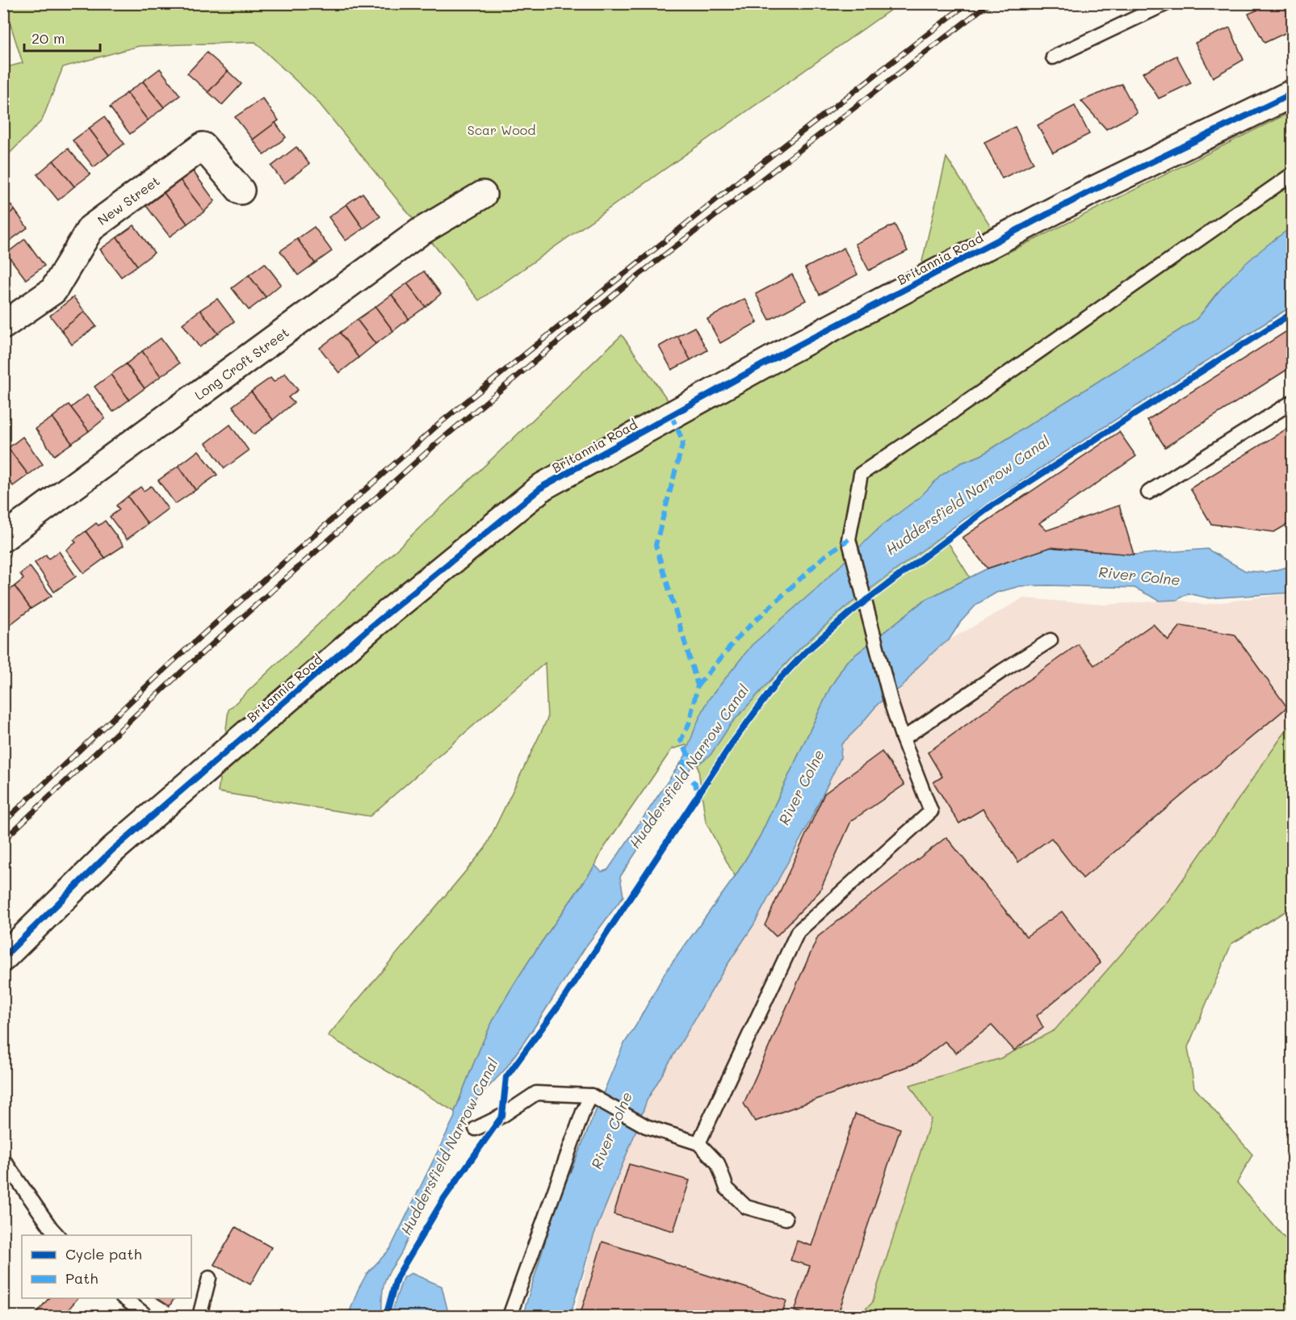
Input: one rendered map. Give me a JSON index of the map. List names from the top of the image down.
{
  "streets": {
    "street": ["New Street", "Britannia Road", "Long Croft Street"]
  },
  "water": ["Huddersfield Narrow Canal", "River Colne"],
  "parks": ["Scar Wood"],
  "legend": ["Cycle path", "Path"],
  "scale_bar": "20 m"
}
